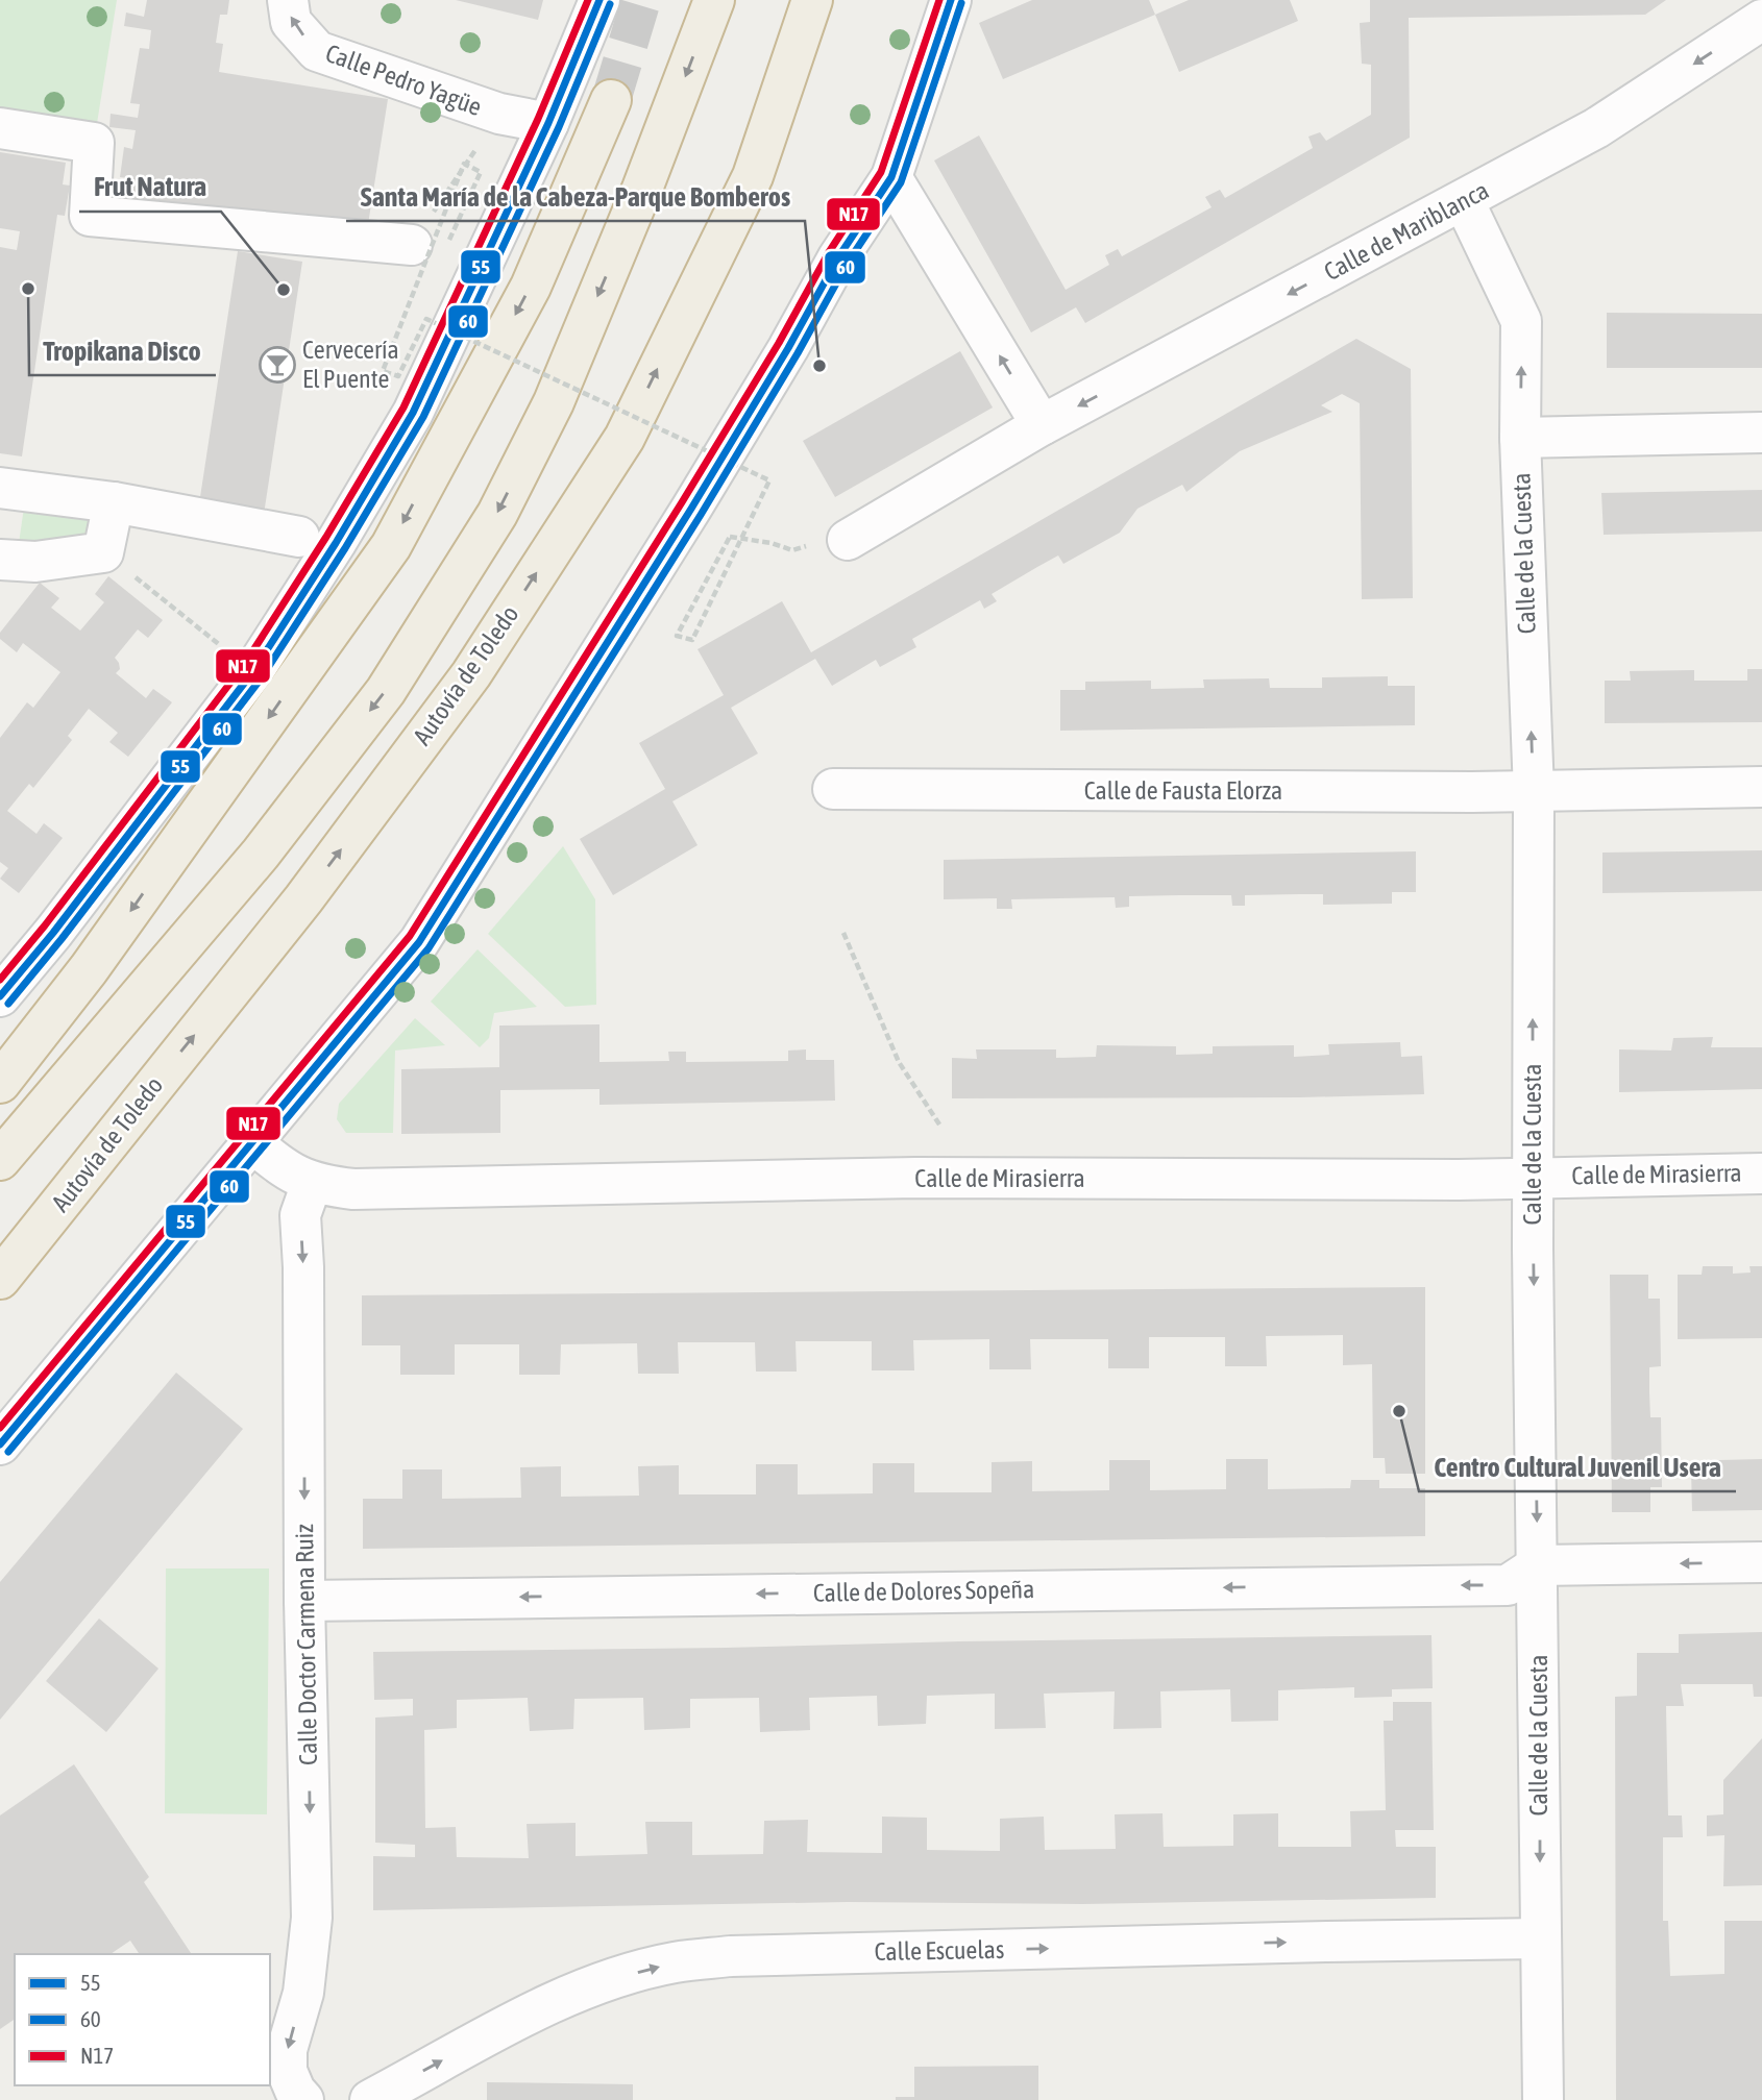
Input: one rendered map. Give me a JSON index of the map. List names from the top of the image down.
{
  "streets": {
    "highway": ["Autovía de Toledo"],
    "street": [
      "Calle Pedro Yagüe",
      "Calle de Mariblanca",
      "Calle de la Cuesta",
      "Calle de Fausta Elorza",
      "Calle de Mirasierra",
      "Calle de Dolores Sopeña",
      "Calle Doctor Carmena Ruiz",
      "Calle Escuelas"
    ]
  },
  "crossings": [
    ["Calle de Mariblanca", "Calle de la Cuesta"],
    ["Calle de la Cuesta", "Calle de Fausta Elorza"],
    ["Calle de la Cuesta", "Calle de Mirasierra"],
    ["Calle de la Cuesta", "Calle de Dolores Sopeña"],
    ["Calle de la Cuesta", "Calle Escuelas"],
    ["Calle de Mirasierra", "Calle Doctor Carmena Ruiz"],
    ["Calle de Dolores Sopeña", "Calle Doctor Carmena Ruiz"]
  ],
  "one_way": [
    "Calle Pedro Yagüe",
    "Calle de Mariblanca",
    "Calle de Dolores Sopeña",
    "Calle Doctor Carmena Ruiz",
    "Calle Escuelas"
  ],
  "places": {
    "other": [
      "Tropikana Disco",
      "Frut Natura",
      "Santa María de la Cabeza-Parque Bomberos",
      "Centro Cultural Juvenil Usera"
    ],
    "bar": ["Cervecería El Puente"]
  },
  "lines": ["transit line 55", "transit line N17", "transit line 60"],
  "legend": ["55", "60", "N17"]
}
